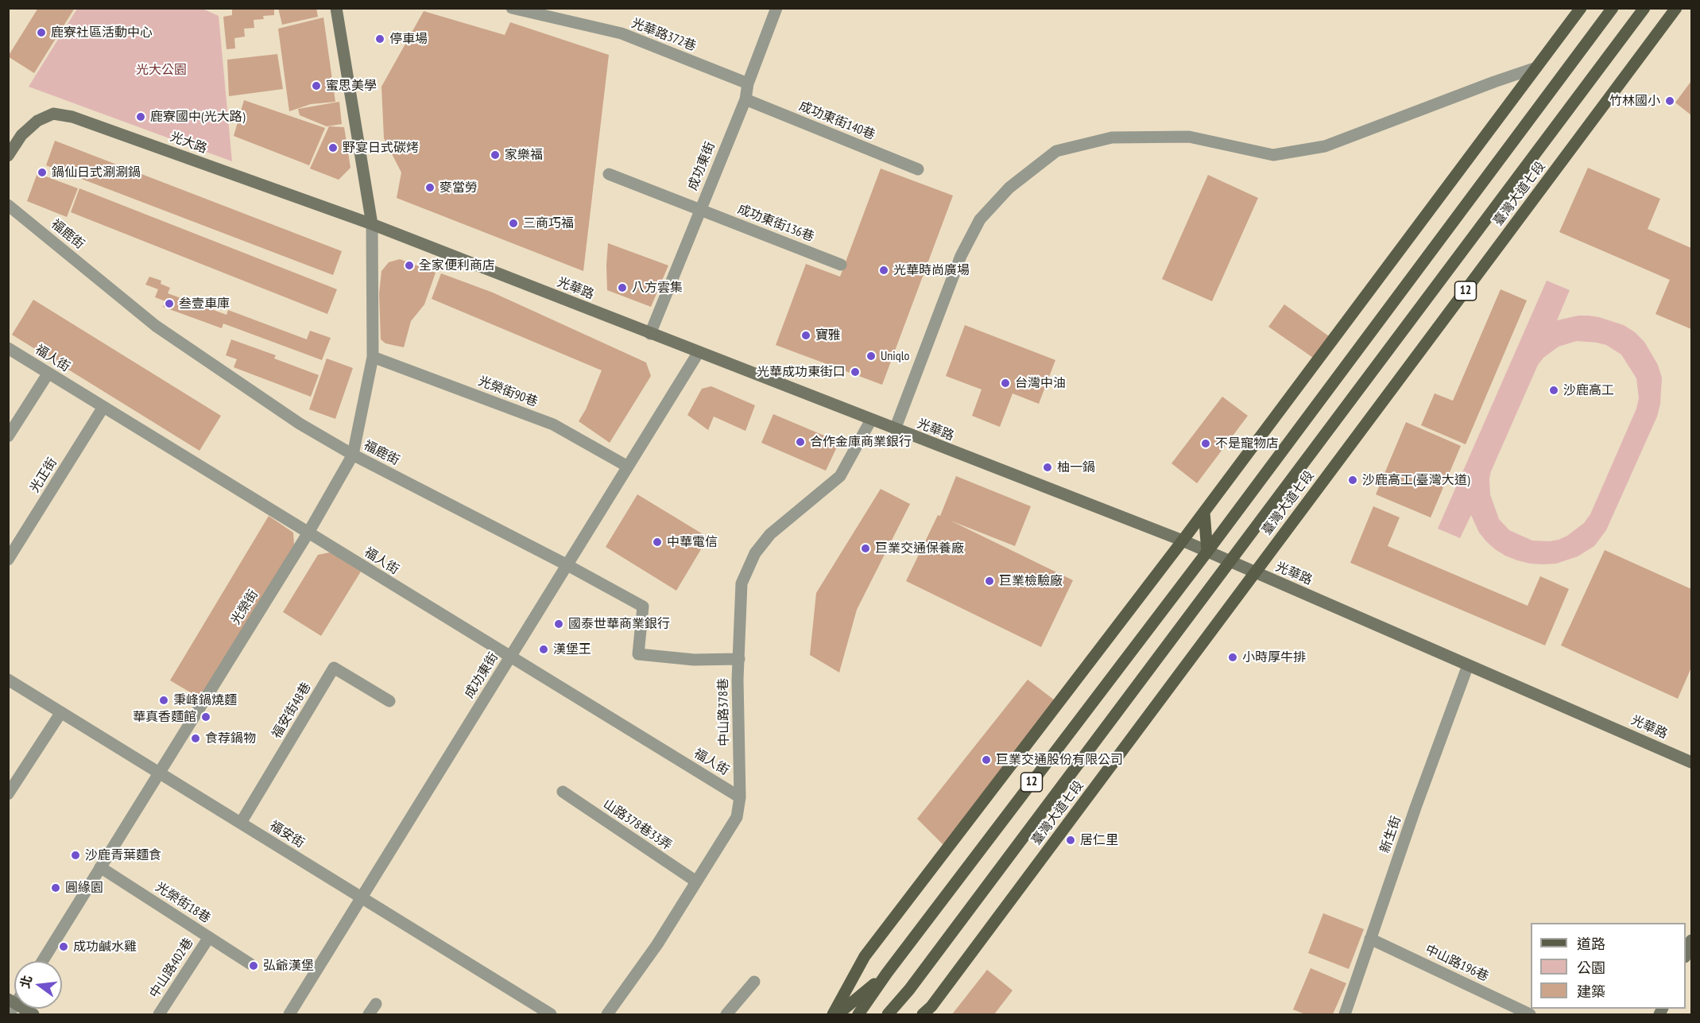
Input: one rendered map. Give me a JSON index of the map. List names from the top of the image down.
{
  "streets": {
    "main road": ["臺灣大道七段", "12"],
    "street": [
      "光華路372巷",
      "成功東街140巷",
      "光大路",
      "成功東街",
      "成功東街136巷",
      "福鹿街",
      "光華路",
      "福人街",
      "光榮街90巷",
      "光正街",
      "光榮街",
      "福安街48巷",
      "中山路378巷",
      "山路378巷33弄",
      "福安街",
      "新生街",
      "光榮街18巷",
      "中山路196巷",
      "中山路402巷"
    ]
  },
  "crossings": [
    ["光華路372巷", "成功東街"],
    ["成功東街140巷", "成功東街"],
    ["光大路", "光華路"],
    ["光大路", "光榮街"],
    ["成功東街", "成功東街136巷"],
    ["成功東街", "福鹿街"],
    ["成功東街", "光華路"],
    ["成功東街", "福人街"],
    ["成功東街", "光榮街90巷"],
    ["成功東街", "福安街"],
    ["臺灣大道七段", "光華路"],
    ["福鹿街", "光榮街"],
    ["福鹿街", "中山路378巷"],
    ["光華路", "12"],
    ["光華路", "光榮街"],
    ["光華路", "中山路378巷"],
    ["光華路", "新生街"],
    ["福人街", "光正街"],
    ["福人街", "光榮街"],
    ["福人街", "中山路378巷"],
    ["光榮街90巷", "光榮街"],
    ["光榮街", "福安街"],
    ["光榮街", "光榮街18巷"],
    ["福安街48巷", "福安街"],
    ["中山路378巷", "山路378巷33弄"],
    ["新生街", "中山路196巷"],
    ["光榮街18巷", "中山路402巷"]
  ],
  "parks": ["光大公園"],
  "places": [
    "鹿寮社區活動中心",
    "停車場",
    "蜜思美學",
    "竹林國小",
    "鹿寮國中(光大路)",
    "野宴日式碳烤",
    "家樂福",
    "鍋仙日式涮涮鍋",
    "麥當勞",
    "三商巧福",
    "全家便利商店",
    "光華時尚廣場",
    "八方雲集",
    "叁壹車庫",
    "寶雅",
    "Uniqlo",
    "光華成功東街口",
    "台灣中油",
    "沙鹿高工",
    "合作金庫商業銀行",
    "不是寵物店",
    "柚一鍋",
    "沙鹿高工(臺灣大道)",
    "中華電信",
    "巨業交通保養廠",
    "巨業檢驗廠",
    "國泰世華商業銀行",
    "漢堡王",
    "小時厚牛排",
    "秉峰鍋燒麵",
    "華真香麵館",
    "食荐鍋物",
    "巨業交通股份有限公司",
    "居仁里",
    "沙鹿青葉麵食",
    "圓緣園",
    "成功鹹水雞",
    "弘爺漢堡"
  ],
  "legend": ["道路", "公園", "建築"],
  "north": "left"
}
